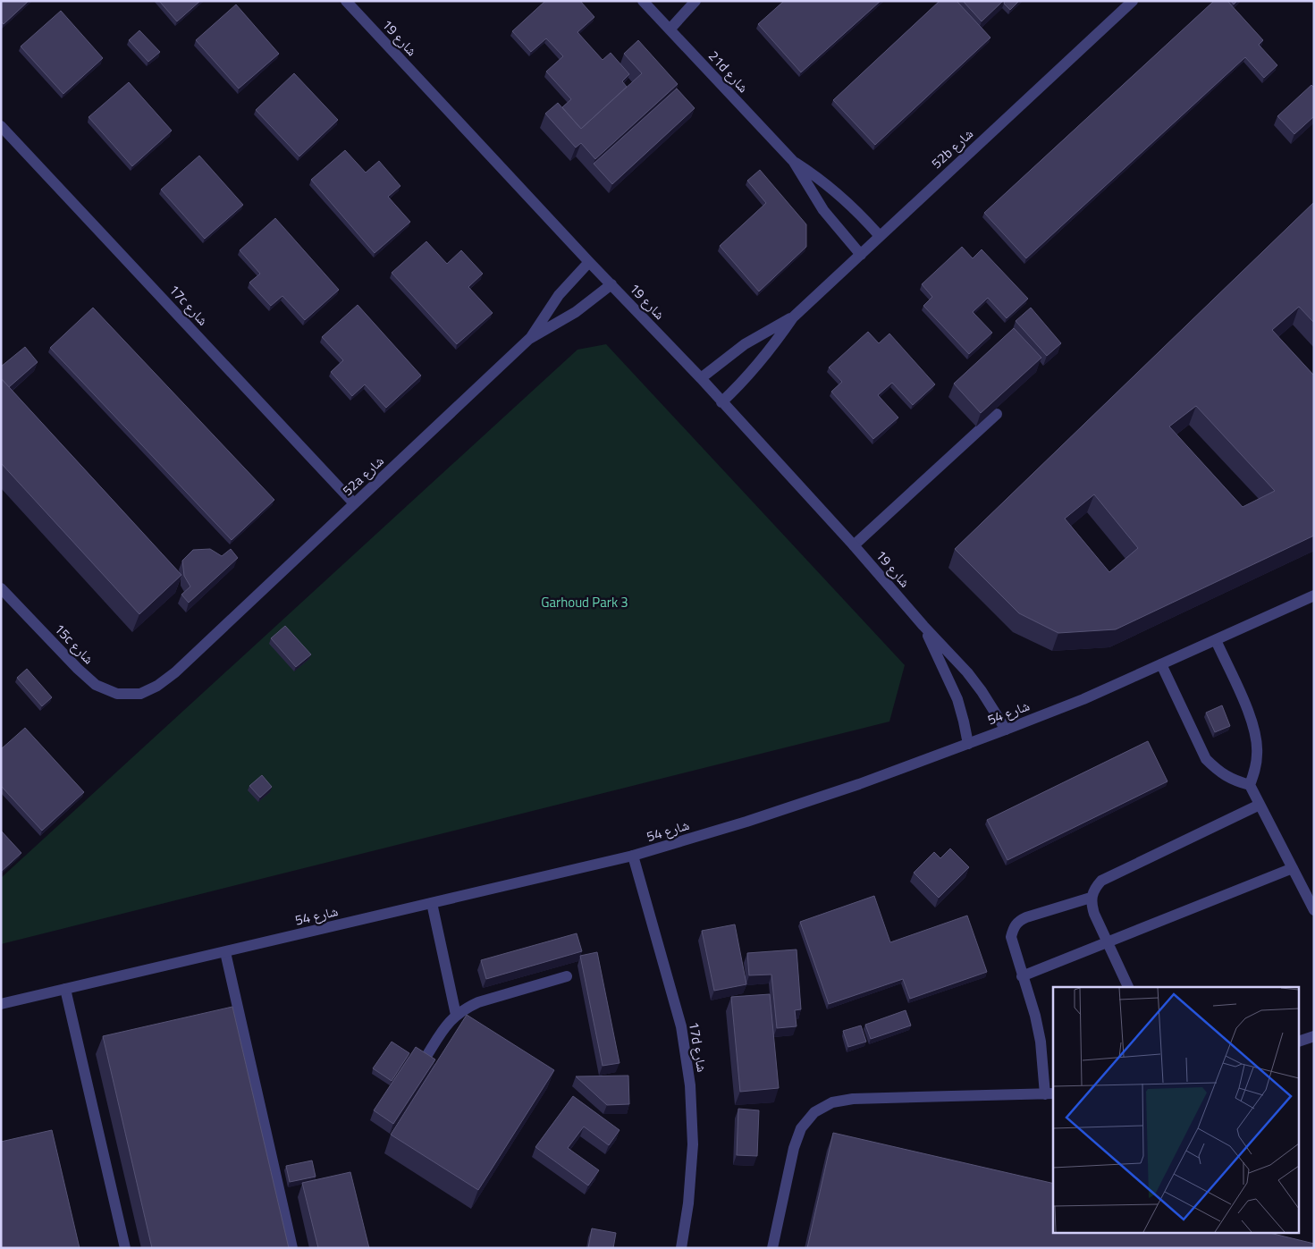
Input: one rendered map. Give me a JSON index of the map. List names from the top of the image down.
{
  "streets": {
    "street": [
      "شارع 19",
      "21d شارع",
      "52b شارع",
      "17c شارع",
      "52a شارع",
      "15c شارع",
      "شارع 54",
      "17d شارع"
    ]
  },
  "crossings": [
    ["شارع 19", "52b شارع"],
    ["شارع 19", "52a شارع"],
    ["شارع 19", "شارع 54"],
    ["21d شارع", "52b شارع"],
    ["17c شارع", "52a شارع"],
    ["52a شارع", "15c شارع"],
    ["شارع 54", "17d شارع"]
  ],
  "parks": ["Garhoud Park 3"]
}
